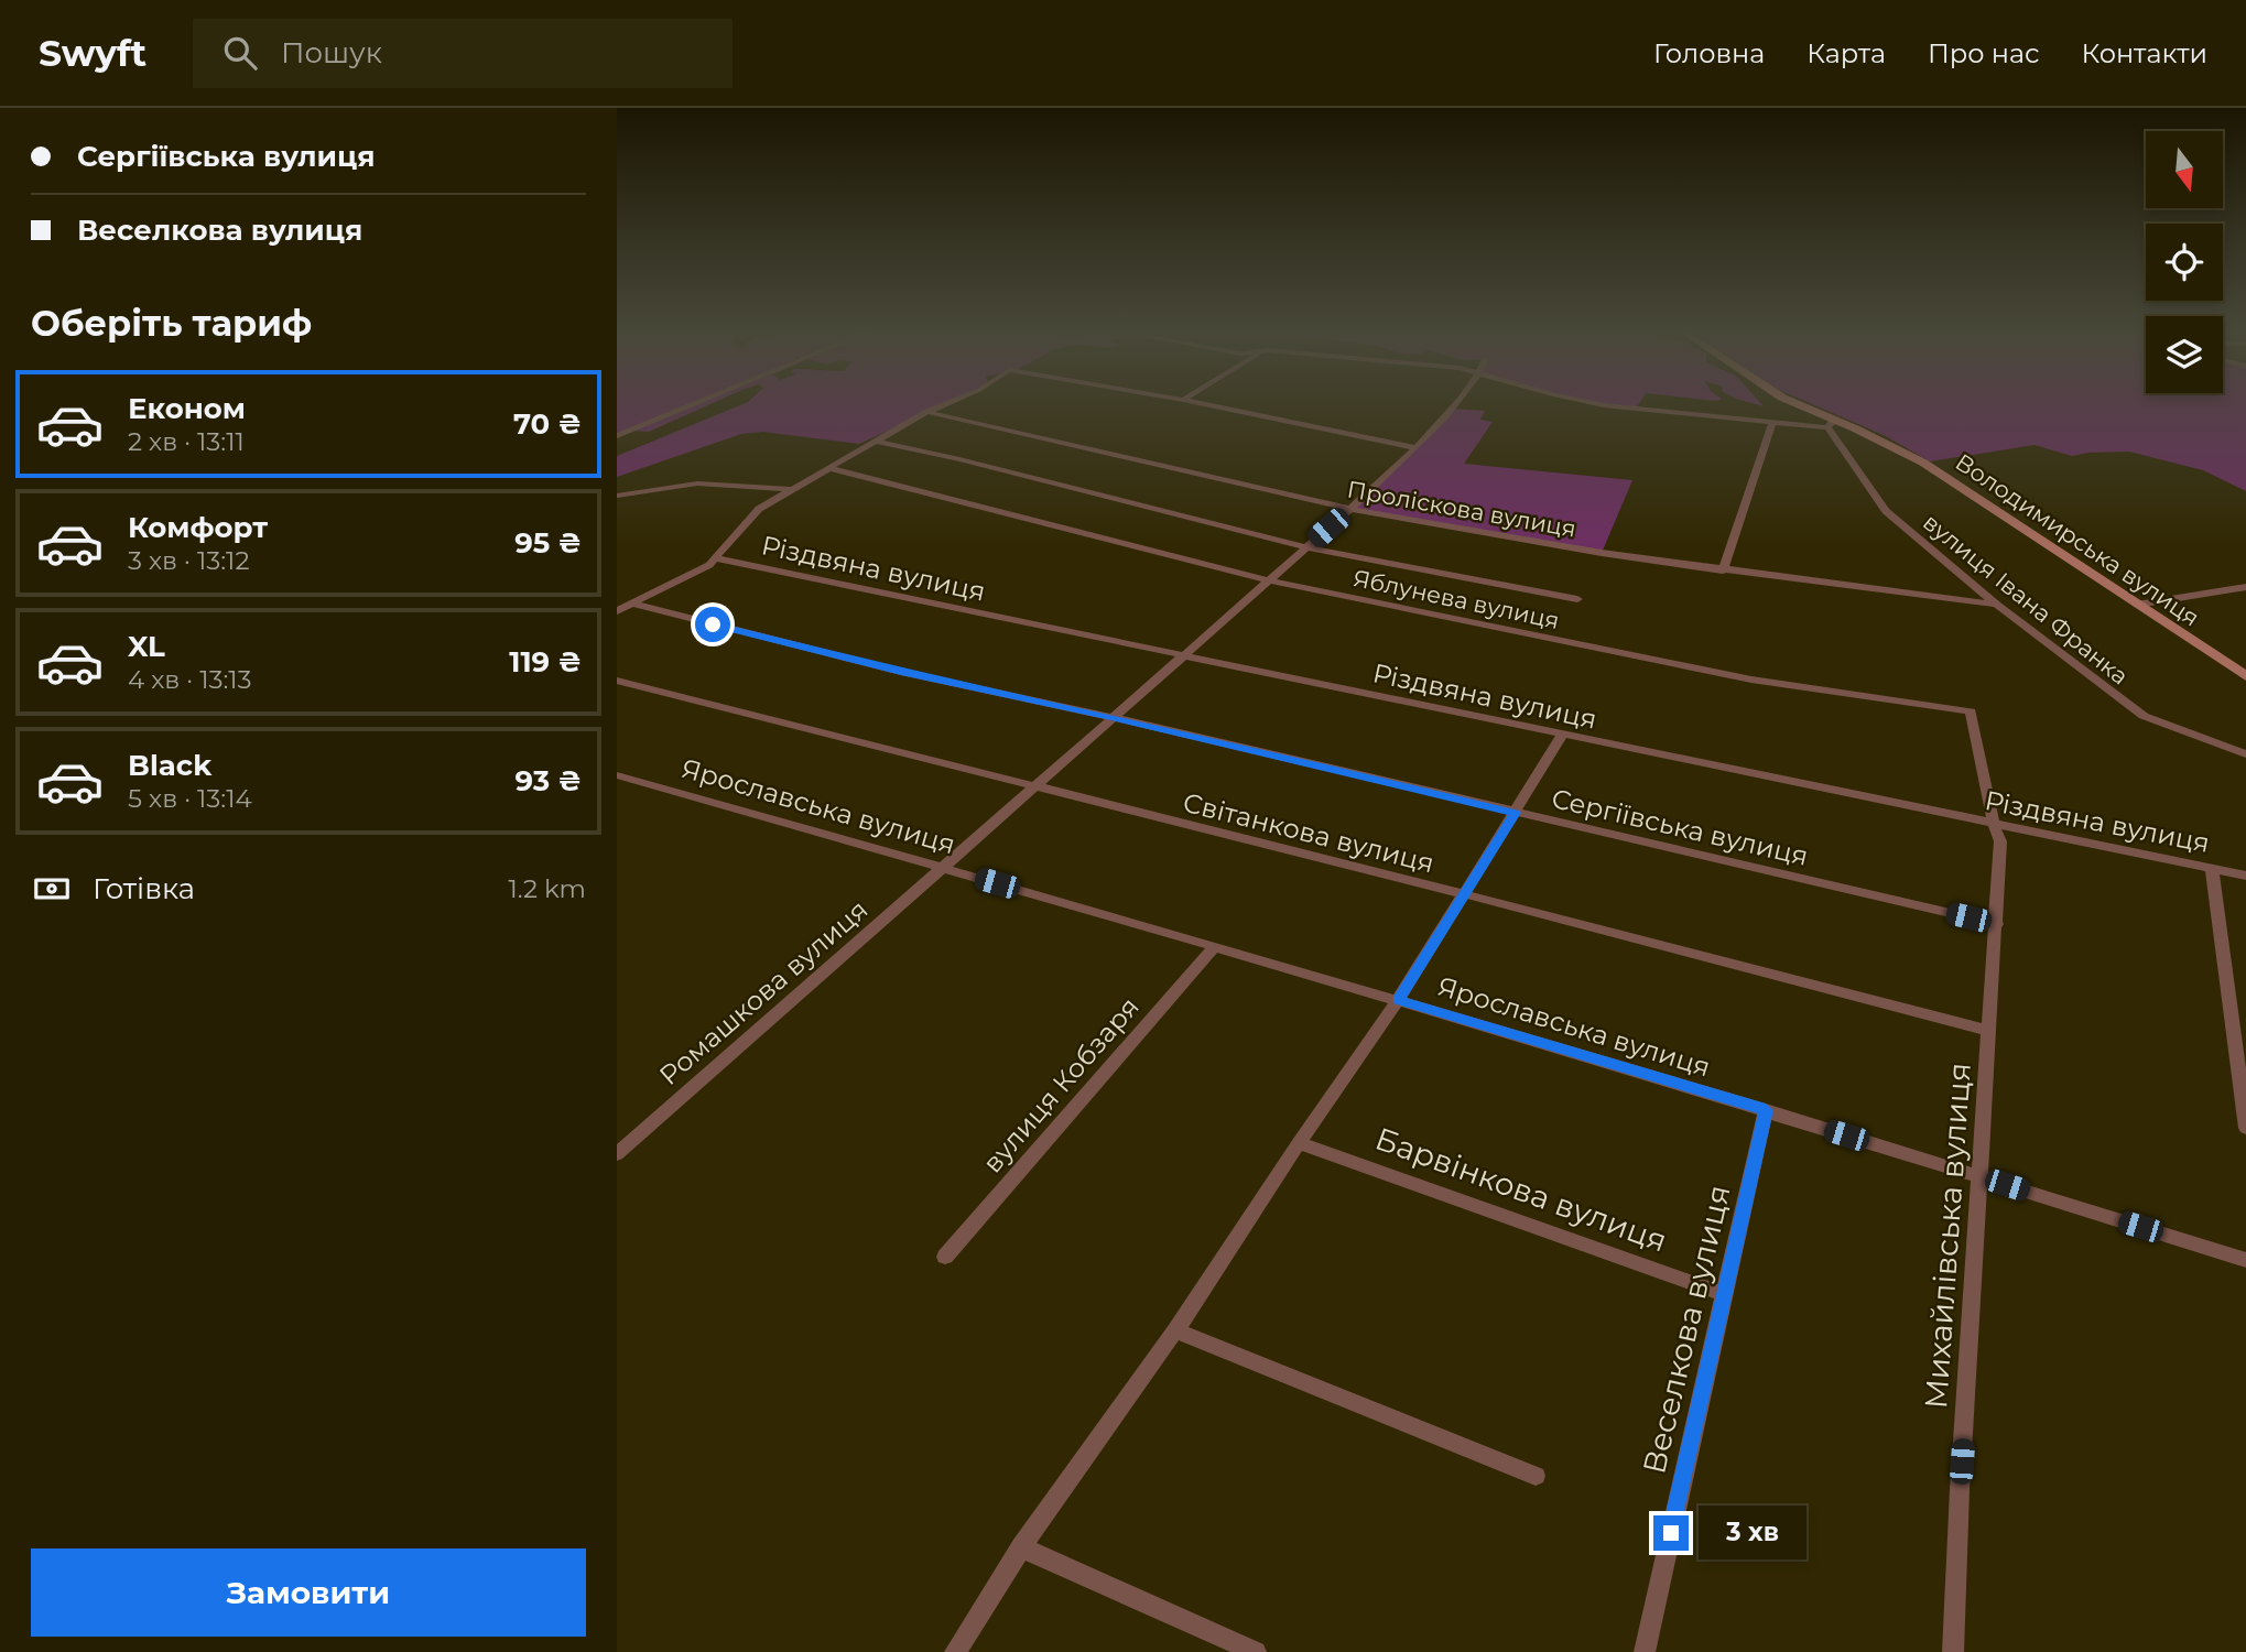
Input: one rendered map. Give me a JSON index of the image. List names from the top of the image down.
{
  "streets": {
    "main road": ["Володимирська вулиця"],
    "street": [
      "Проліскова вулиця",
      "Різдвяна вулиця",
      "Яблунева вулиця",
      "вулиця Івана Франка",
      "Ярославська вулиця",
      "Сергіївська вулиця",
      "Світанкова вулиця",
      "Ромашкова вулиця",
      "вулиця Кобзаря",
      "Барвінкова вулиця",
      "Михайлівська вулиця",
      "Веселкова вулиця"
    ]
  },
  "crossings": [
    ["Проліскова вулиця", "вулиця Івана Франка"],
    ["Проліскова вулиця", "Ромашкова вулиця"],
    ["Володимирська вулиця", "вулиця Івана Франка"],
    ["Різдвяна вулиця", "Яблунева вулиця"],
    ["Різдвяна вулиця", "Ромашкова вулиця"],
    ["Різдвяна вулиця", "Михайлівська вулиця"],
    ["Яблунева вулиця", "Ромашкова вулиця"],
    ["Яблунева вулиця", "Михайлівська вулиця"],
    ["Ярославська вулиця", "Ромашкова вулиця"],
    ["Ярославська вулиця", "вулиця Кобзаря"],
    ["Ярославська вулиця", "Михайлівська вулиця"],
    ["Ярославська вулиця", "Веселкова вулиця"],
    ["Сергіївська вулиця", "Ромашкова вулиця"],
    ["Сергіївська вулиця", "Михайлівська вулиця"],
    ["Світанкова вулиця", "Ромашкова вулиця"],
    ["Світанкова вулиця", "Михайлівська вулиця"],
    ["Барвінкова вулиця", "Веселкова вулиця"]
  ],
  "north": "bottom",
  "page": {
    "header": "Swyft",
    "search": "Пошук",
    "nav": [
      "Головна",
      "Карта",
      "Про нас",
      "Контакти"
    ],
    "banner": ["Сергіївська вулиця", "Веселкова вулиця"],
    "heading": "Оберіть тариф",
    "list": [
      {
        "name": "Економ",
        "note": "2 хв · 13:11",
        "value": "70 ₴"
      },
      {
        "name": "Комфорт",
        "note": "3 хв · 13:12",
        "value": "95 ₴"
      },
      {
        "name": "XL",
        "note": "4 хв · 13:13",
        "value": "119 ₴"
      },
      {
        "name": "Black",
        "note": "5 хв · 13:14",
        "value": "93 ₴"
      }
    ],
    "pay": ["Готівка", "1.2 km"],
    "bubble": "3 хв",
    "buttons": "Замовити"
  }
}
